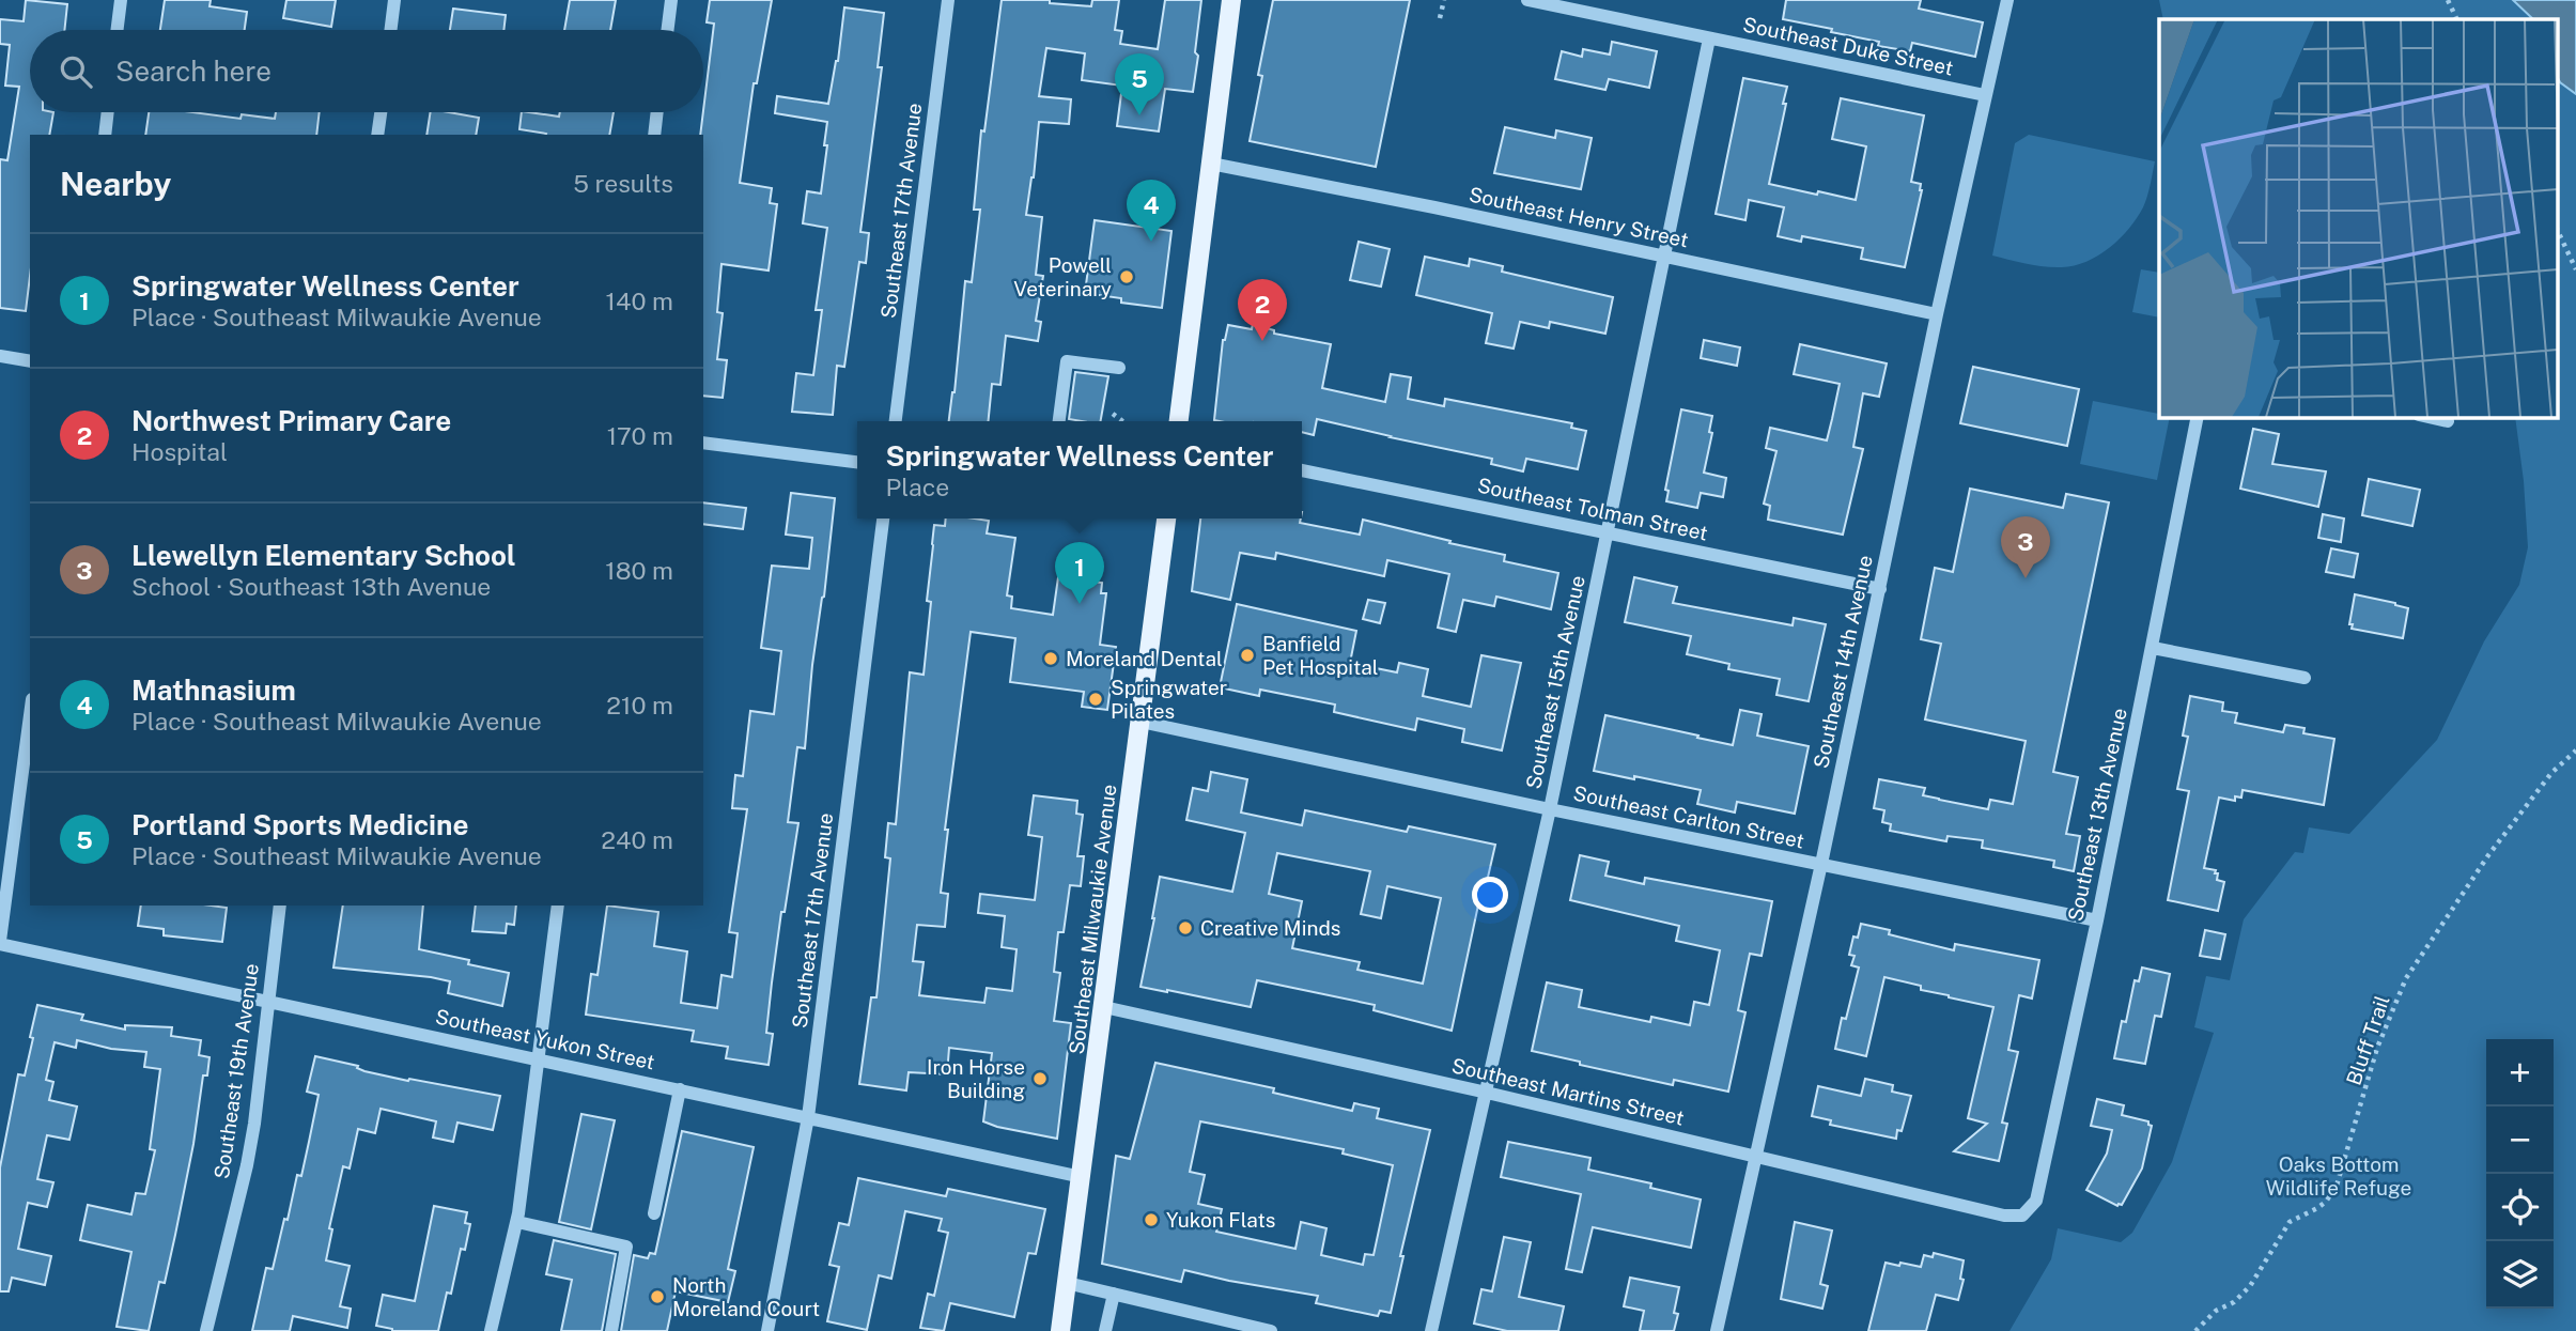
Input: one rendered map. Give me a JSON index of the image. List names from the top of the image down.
{
  "streets": {
    "main road": ["Southeast Milwaukie Avenue"],
    "street": [
      "Southeast Duke Street",
      "Southeast 17th Avenue",
      "Southeast Henry Street",
      "Southeast Tolman Street",
      "Southeast 14th Avenue",
      "Southeast 15th Avenue",
      "Southeast 13th Avenue",
      "Southeast Carlton Street",
      "Southeast Yukon Street",
      "Southeast 19th Avenue",
      "Southeast Martins Street"
    ],
    "path": ["Bluff Trail"]
  },
  "crossings": [
    ["Southeast Duke Street", "Southeast 14th Avenue"],
    ["Southeast Duke Street", "Southeast 15th Avenue"],
    ["Southeast 17th Avenue", "Southeast Yukon Street"],
    ["Southeast Henry Street", "Southeast 14th Avenue"],
    ["Southeast Henry Street", "Southeast 15th Avenue"],
    ["Southeast Tolman Street", "Southeast 14th Avenue"],
    ["Southeast Tolman Street", "Southeast 15th Avenue"],
    ["Southeast 14th Avenue", "Southeast Carlton Street"],
    ["Southeast 14th Avenue", "Southeast Martins Street"],
    ["Southeast 15th Avenue", "Southeast Carlton Street"],
    ["Southeast 15th Avenue", "Southeast Martins Street"],
    ["Southeast 13th Avenue", "Southeast Carlton Street"],
    ["Southeast 13th Avenue", "Southeast Martins Street"],
    ["Southeast Carlton Street", "Southeast Milwaukie Avenue"],
    ["Southeast Milwaukie Avenue", "Southeast Yukon Street"],
    ["Southeast Milwaukie Avenue", "Southeast Martins Street"],
    ["Southeast Yukon Street", "Southeast 19th Avenue"]
  ],
  "parks": ["Oaks Bottom Wildlife Refuge"],
  "places": [
    "Powell Veterinary",
    "Banfield Pet Hospital",
    "Moreland Dental",
    "Springwater Pilates",
    "Creative Minds",
    "Iron Horse Building",
    "Yukon Flats",
    "North Moreland Court"
  ],
  "page": {
    "search": "Search here",
    "pins": [
      "5",
      "4",
      "2",
      "3",
      "1"
    ],
    "heading": ["Nearby", "5 results"],
    "list": [
      {
        "mark": "1",
        "name": "Springwater Wellness Center",
        "note": "Place · Southeast Milwaukie Avenue",
        "value": "140 m"
      },
      {
        "mark": "2",
        "name": "Northwest Primary Care",
        "note": "Hospital",
        "value": "170 m"
      },
      {
        "mark": "3",
        "name": "Llewellyn Elementary School",
        "note": "School · Southeast 13th Avenue",
        "value": "180 m"
      },
      {
        "mark": "4",
        "name": "Mathnasium",
        "note": "Place · Southeast Milwaukie Avenue",
        "value": "210 m"
      },
      {
        "mark": "5",
        "name": "Portland Sports Medicine",
        "note": "Place · Southeast Milwaukie Avenue",
        "value": "240 m"
      }
    ],
    "popup": ["Springwater Wellness Center", "Place"],
    "map_buttons": ["+", "−"]
  }
}
